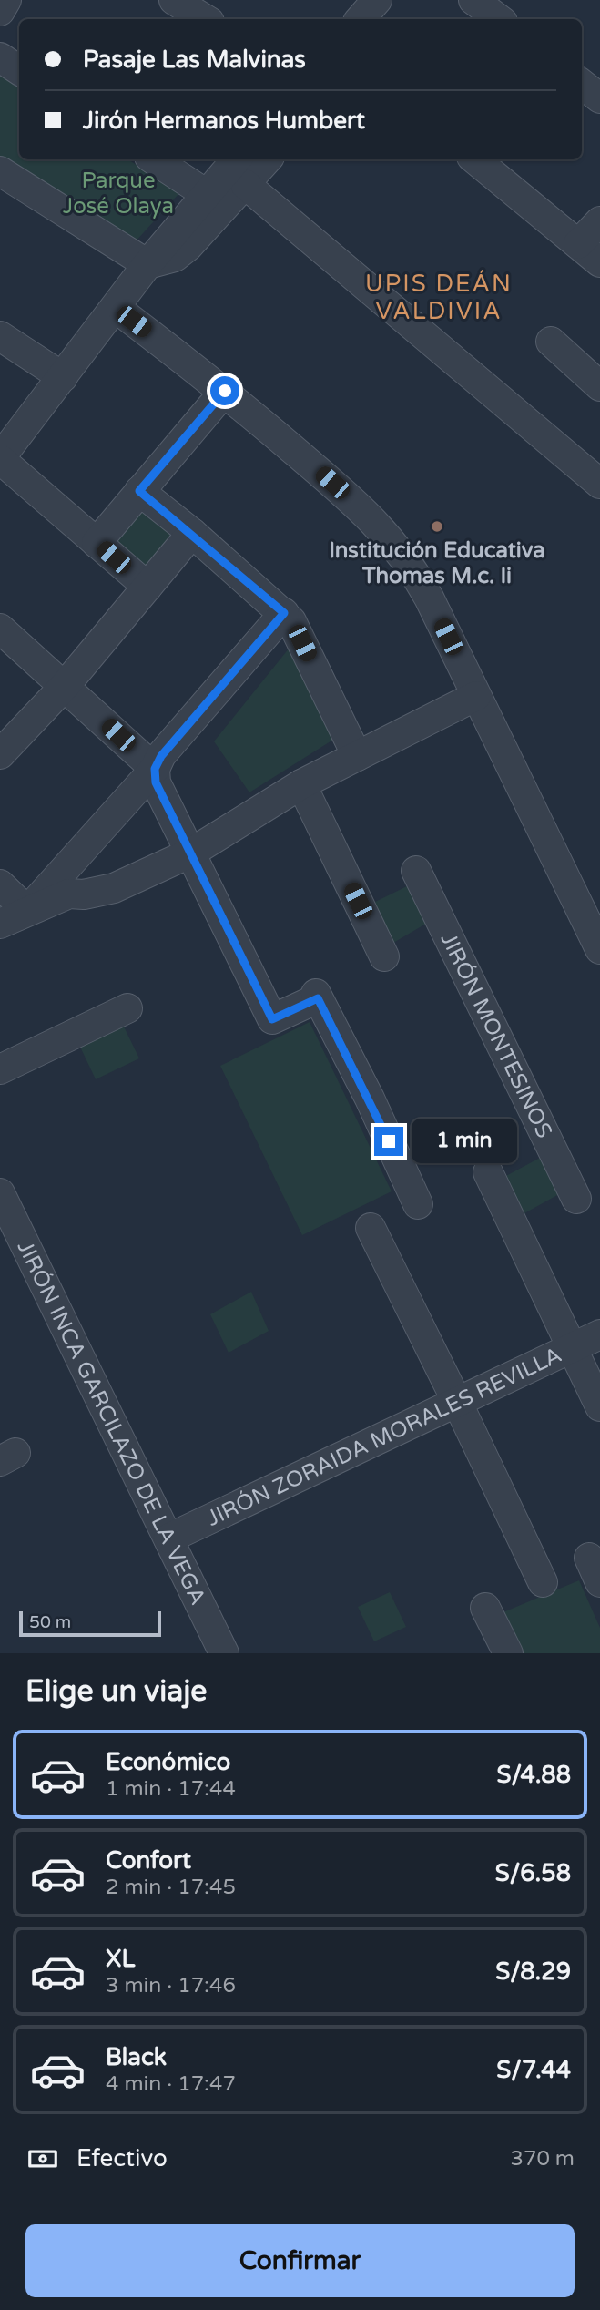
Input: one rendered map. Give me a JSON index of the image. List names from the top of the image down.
{
  "streets": {
    "street": ["JIRÓN MONTESINOS", "JIRÓN INCA GARCILAZO DE LA VEGA", "JIRÓN ZORAIDA MORALES REVILLA"]
  },
  "crossings": [
    ["JIRÓN INCA GARCILAZO DE LA VEGA", "JIRÓN ZORAIDA MORALES REVILLA"]
  ],
  "districts": ["UPIS DEÁN VALDIVIA"],
  "parks": ["Parque José Olaya"],
  "places": ["Institución Educativa Thomas M.c. Ii"],
  "scale_bar": "50 m",
  "page": {
    "banner": ["Pasaje Las Malvinas", "Jirón Hermanos Humbert"],
    "bubble": "1 min",
    "scale": "50 m",
    "heading": "Elige un viaje",
    "list": [
      {
        "name": "Económico",
        "note": "1 min · 17:44",
        "value": "S/4.88"
      },
      {
        "name": "Confort",
        "note": "2 min · 17:45",
        "value": "S/6.58"
      },
      {
        "name": "XL",
        "note": "3 min · 17:46",
        "value": "S/8.29"
      },
      {
        "name": "Black",
        "note": "4 min · 17:47",
        "value": "S/7.44"
      }
    ],
    "pay": ["Efectivo", "370 m"],
    "buttons": "Confirmar"
  }
}
